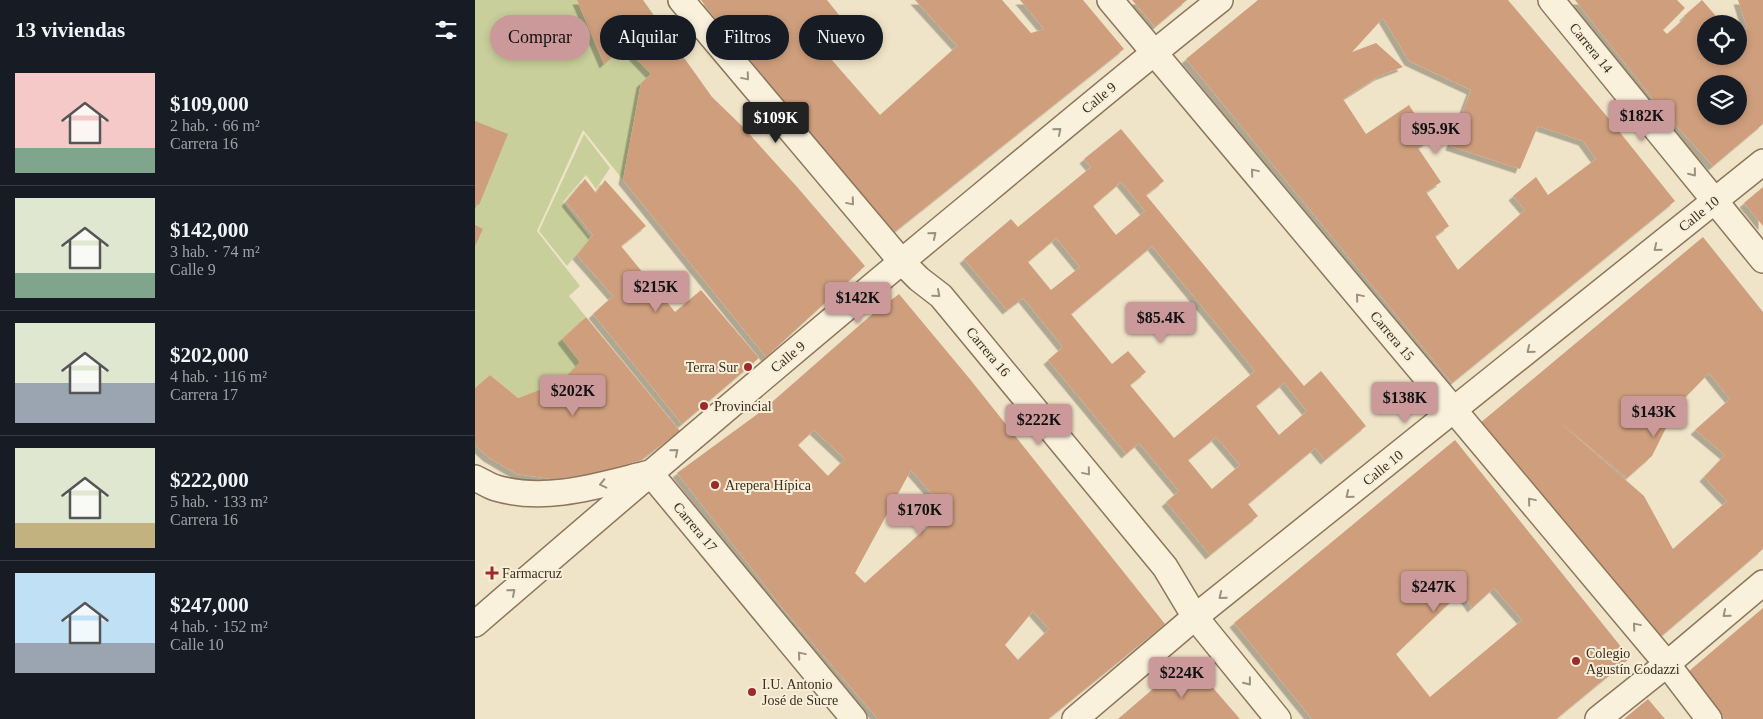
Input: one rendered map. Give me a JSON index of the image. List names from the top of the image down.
{
  "streets": {
    "street": [
      "Carrera 14",
      "Calle 9",
      "Calle 10",
      "Carrera 15",
      "Carrera 16",
      "Carrera 17"
    ]
  },
  "crossings": [
    ["Carrera 14", "Calle 10"],
    ["Calle 9", "Carrera 15"],
    ["Calle 9", "Carrera 16"],
    ["Calle 9", "Carrera 17"],
    ["Calle 10", "Carrera 15"],
    ["Calle 10", "Carrera 16"]
  ],
  "one_way": [
    "Carrera 14",
    "Calle 9",
    "Calle 10",
    "Carrera 15",
    "Carrera 16",
    "Carrera 17"
  ],
  "places": {
    "other": [
      "Terra Sur",
      "Provincial",
      "Arepera Hípica",
      "Colegio Agustín Codazzi",
      "I.U. Antonio José de Sucre"
    ],
    "health": ["Farmacruz"]
  },
  "page": {
    "heading": "13 viviendas",
    "chip": [
      "Comprar",
      "Alquilar",
      "Filtros",
      "Nuevo"
    ],
    "list": [
      {
        "name": "$109,000",
        "note": "2 hab. · 66 m² · Carrera 16"
      },
      {
        "name": "$142,000",
        "note": "3 hab. · 74 m² · Calle 9"
      },
      {
        "name": "$202,000",
        "note": "4 hab. · 116 m² · Carrera 17"
      },
      {
        "name": "$222,000",
        "note": "5 hab. · 133 m² · Carrera 16"
      },
      {
        "name": "$247,000",
        "note": "4 hab. · 152 m² · Calle 10"
      }
    ],
    "price": [
      "$182K",
      "$109K",
      "$95.9K",
      "$215K",
      "$142K",
      "$85.4K",
      "$202K",
      "$138K",
      "$143K",
      "$222K",
      "$170K",
      "$247K",
      "$224K"
    ]
  }
}
